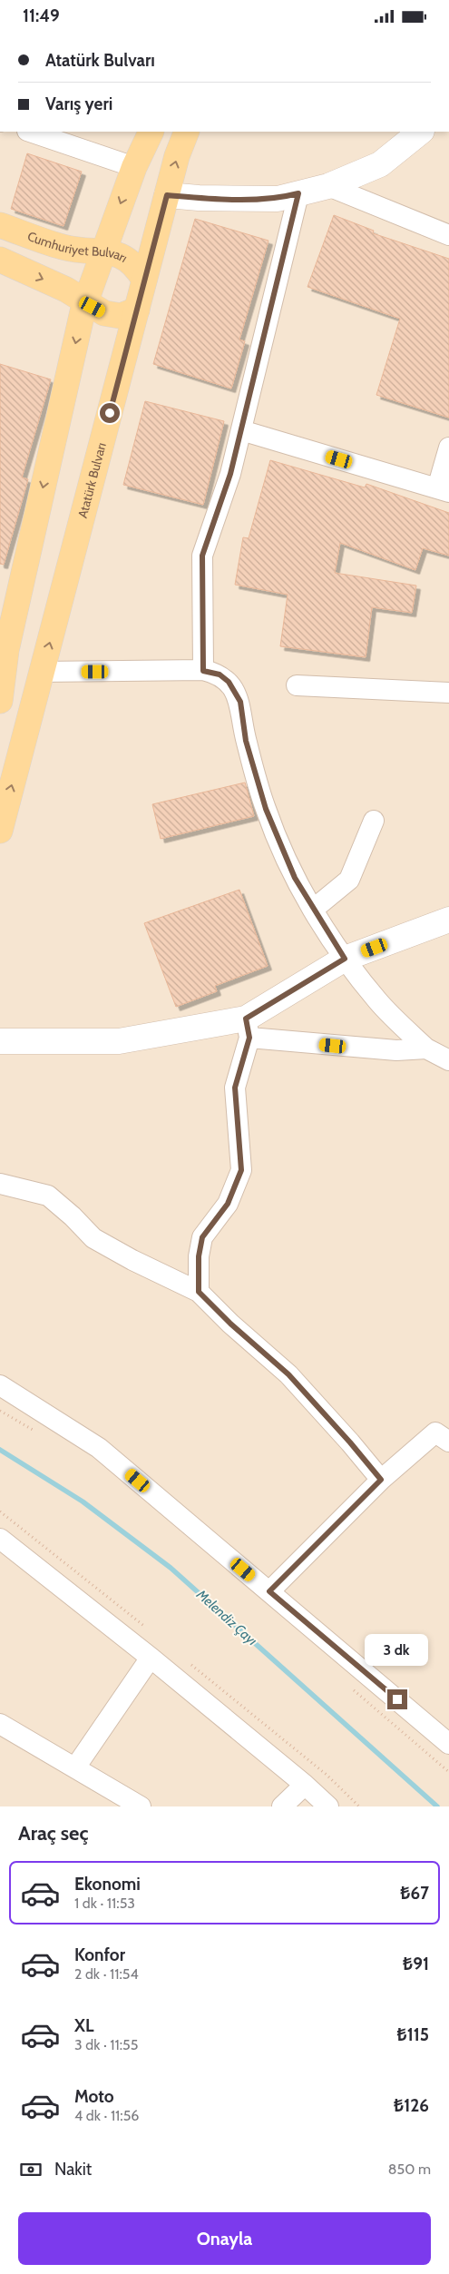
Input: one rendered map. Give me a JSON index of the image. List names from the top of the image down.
{
  "streets": {
    "main road": ["Cumhuriyet Bulvarı", "Atatürk Bulvarı"]
  },
  "crossings": [
    ["Cumhuriyet Bulvarı", "Atatürk Bulvarı"]
  ],
  "water": ["Melendiz Çayı"],
  "page": {
    "status": "11:49",
    "banner": ["Atatürk Bulvarı", "Varış yeri"],
    "bubble": "3 dk",
    "heading": "Araç seç",
    "list": [
      {
        "name": "Ekonomi",
        "note": "1 dk · 11:53",
        "value": "₺67"
      },
      {
        "name": "Konfor",
        "note": "2 dk · 11:54",
        "value": "₺91"
      },
      {
        "name": "XL",
        "note": "3 dk · 11:55",
        "value": "₺115"
      },
      {
        "name": "Moto",
        "note": "4 dk · 11:56",
        "value": "₺126"
      }
    ],
    "pay": ["Nakit", "850 m"],
    "buttons": "Onayla"
  }
}
